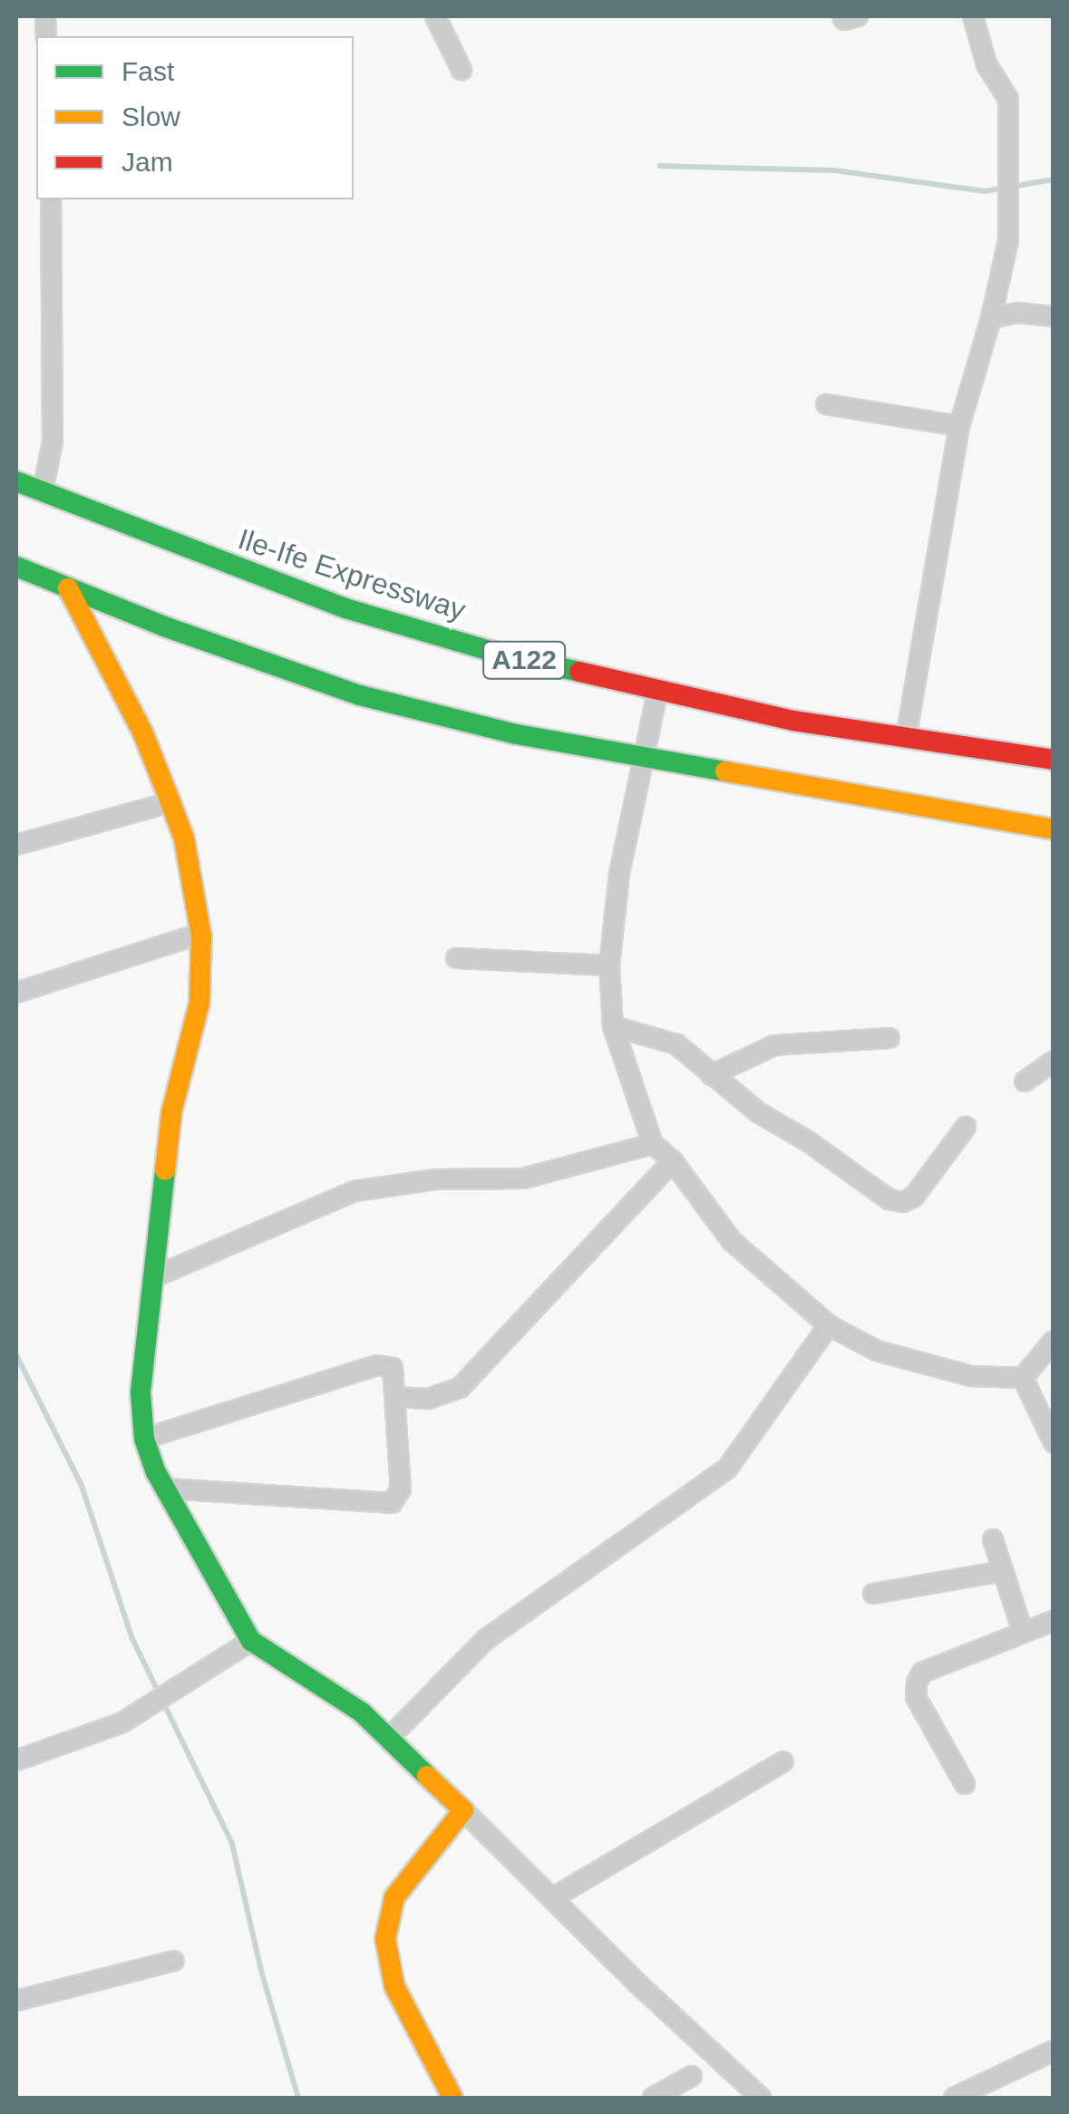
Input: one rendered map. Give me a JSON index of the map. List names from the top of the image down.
{
  "streets": {
    "main road": ["Ile-Ife Expressway", "A122"]
  },
  "legend": ["Fast", "Slow", "Jam"]
}
